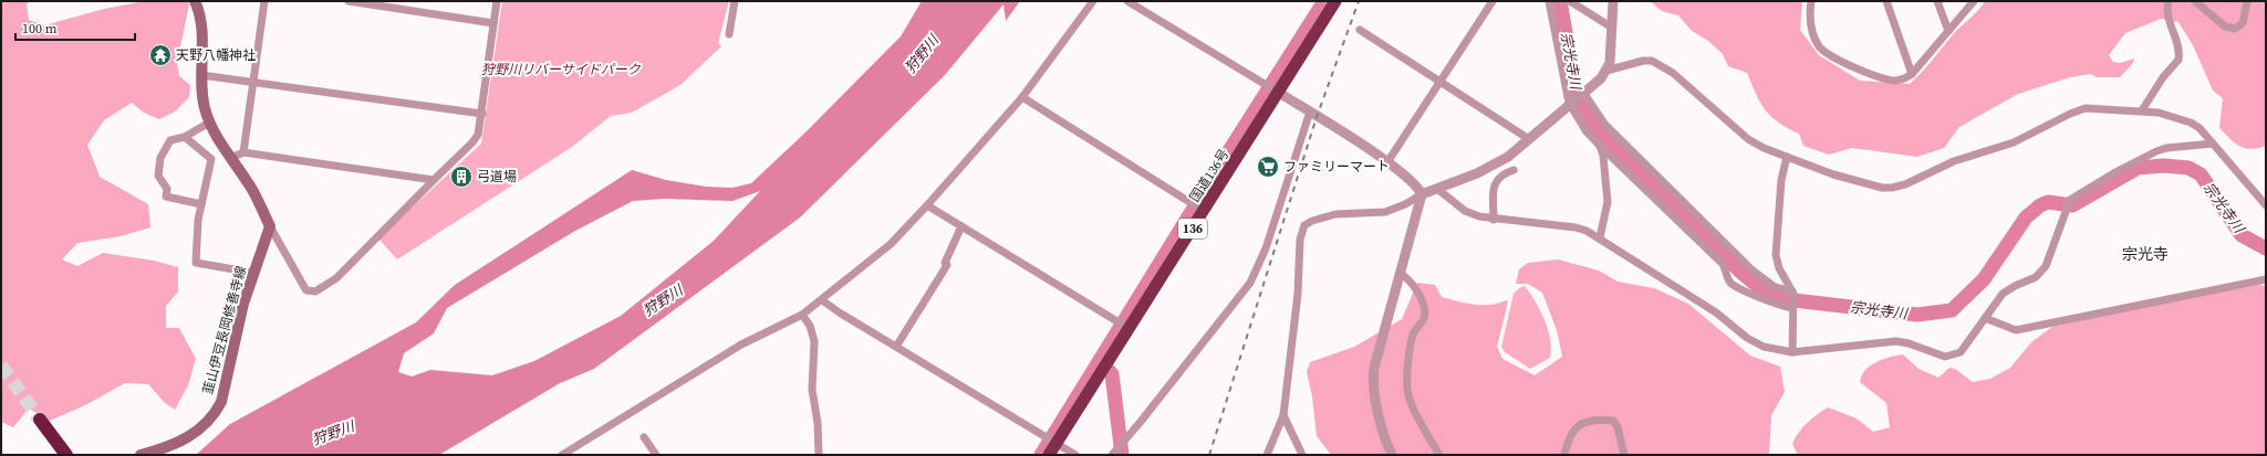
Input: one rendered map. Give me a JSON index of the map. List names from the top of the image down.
{
  "streets": {
    "highway": ["国道136号", "136"],
    "main road": ["韮山伊豆長岡修善寺線"]
  },
  "districts": ["宗光寺"],
  "water": ["狩野川", "宗光寺川"],
  "parks": ["狩野川リバーサイドパーク"],
  "places": {
    "temple": ["天野八幡神社"],
    "supermarket": ["ファミリーマート"],
    "building": ["弓道場"]
  },
  "scale_bar": "100 m"
}
